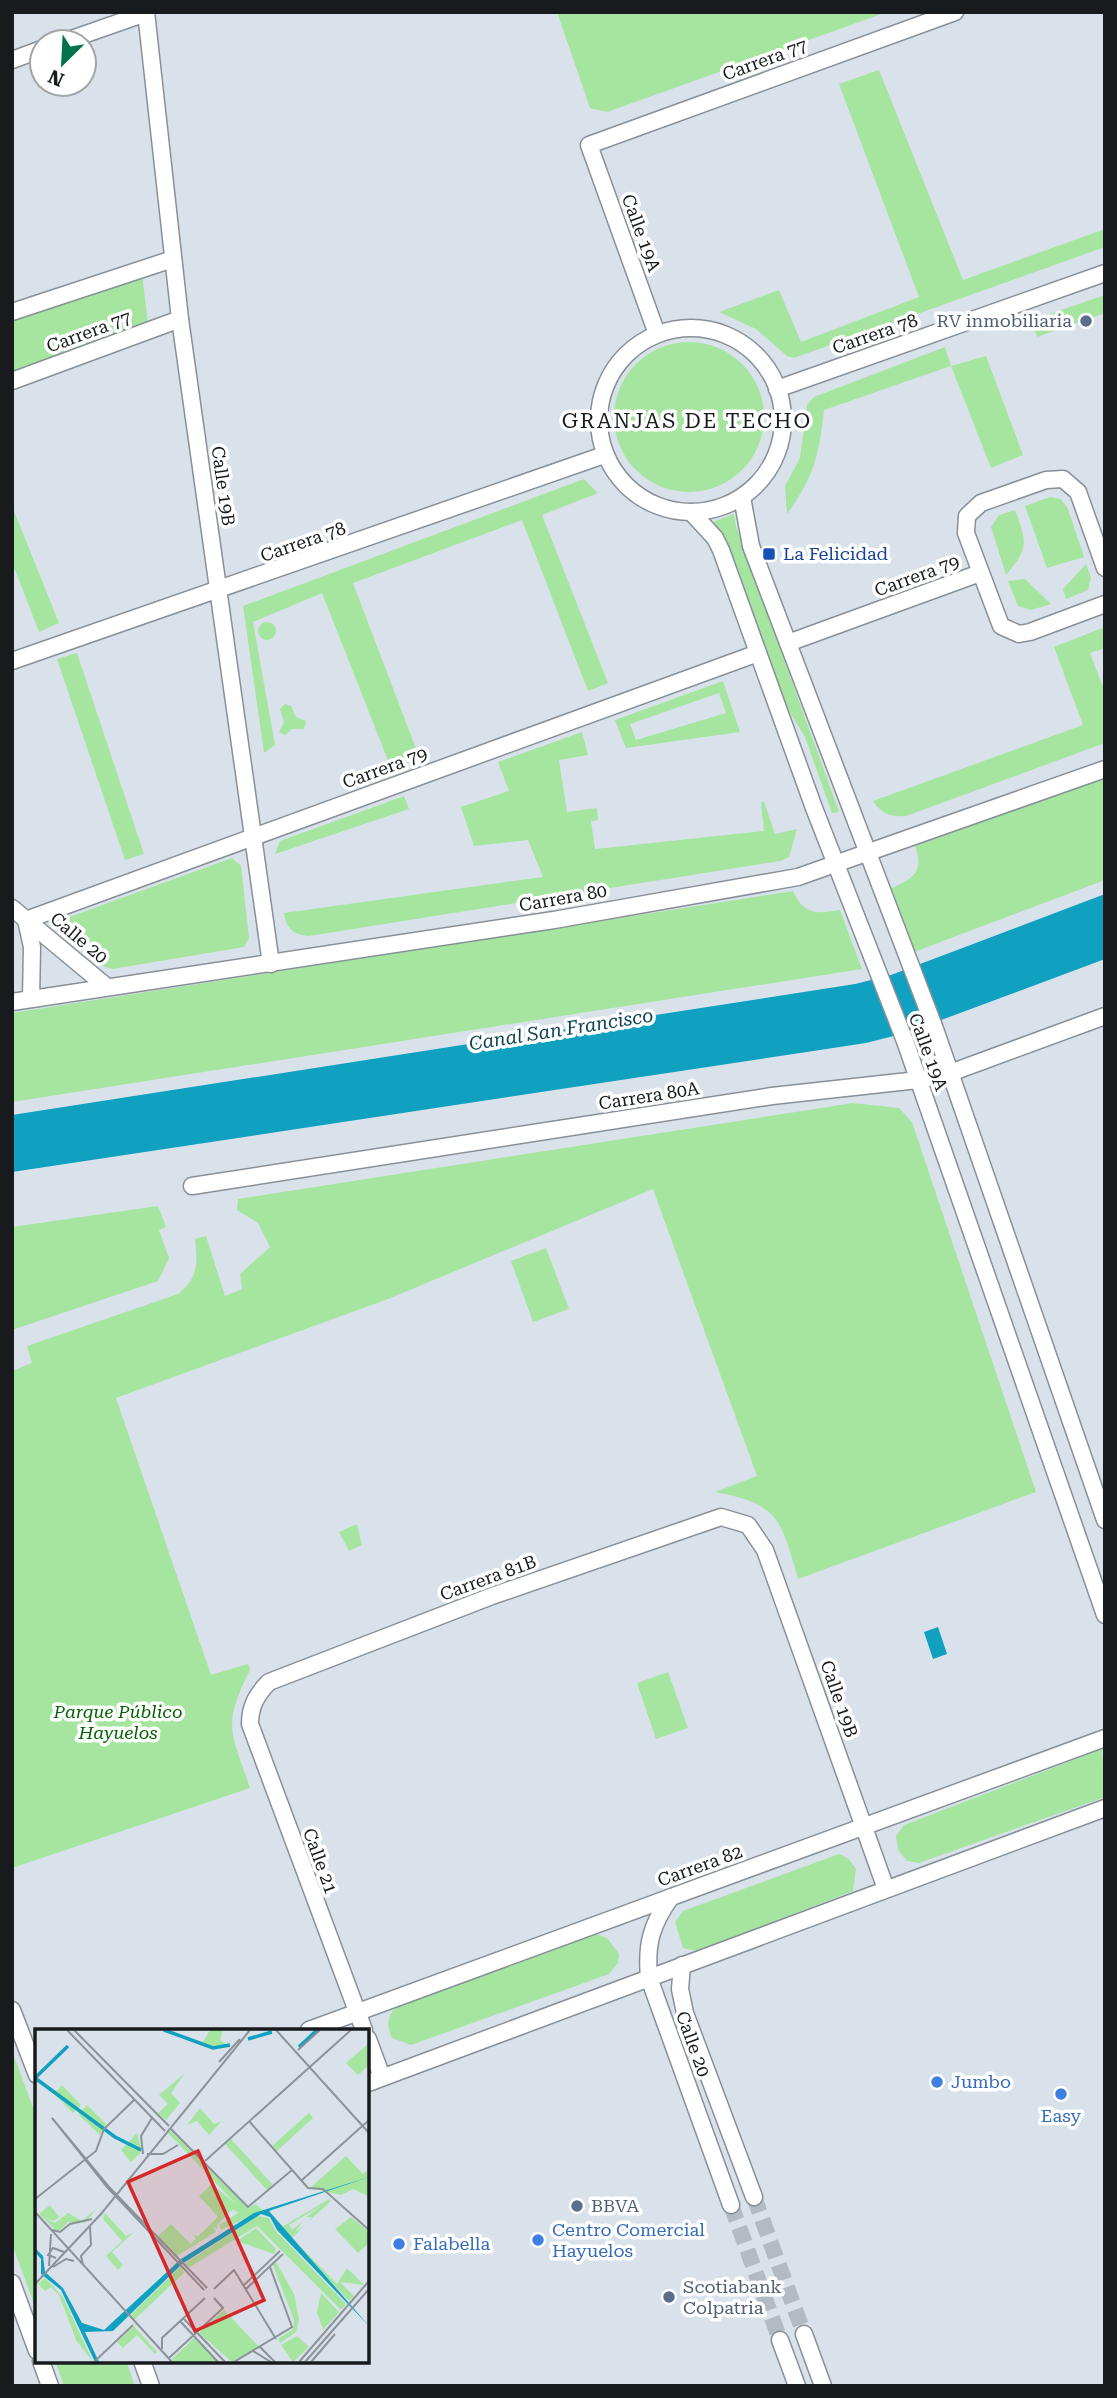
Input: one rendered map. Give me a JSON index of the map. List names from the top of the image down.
{
  "streets": {
    "street": [
      "Carrera 77",
      "Calle 19A",
      "Carrera 78",
      "Calle 19B",
      "Carrera 79",
      "Carrera 80",
      "Calle 20",
      "Carrera 80A",
      "Carrera 81B",
      "Calle 21",
      "Carrera 82"
    ]
  },
  "crossings": [
    ["Carrera 77", "Calle 19A"],
    ["Carrera 77", "Calle 19B"],
    ["Calle 19A", "Carrera 78"],
    ["Calle 19A", "Carrera 79"],
    ["Calle 19A", "Carrera 80"],
    ["Calle 19A", "Carrera 80A"],
    ["Carrera 78", "Calle 19B"],
    ["Calle 19B", "Carrera 79"],
    ["Calle 19B", "Carrera 80"],
    ["Calle 19B", "Carrera 81B"],
    ["Calle 19B", "Carrera 82"],
    ["Carrera 79", "Calle 20"],
    ["Carrera 80", "Calle 20"],
    ["Calle 20", "Carrera 82"],
    ["Carrera 81B", "Calle 21"],
    ["Calle 21", "Carrera 82"]
  ],
  "districts": ["GRANJAS DE TECHO"],
  "water": ["Canal San Francisco"],
  "parks": ["Parque Público Hayuelos"],
  "places": {
    "other": [
      "RV inmobiliaria",
      "Jumbo",
      "Easy",
      "BBVA",
      "Centro Comercial Hayuelos",
      "Falabella",
      "Scotiabank Colpatria"
    ],
    "transit": ["La Felicidad"]
  },
  "north": "bottom left"
}
